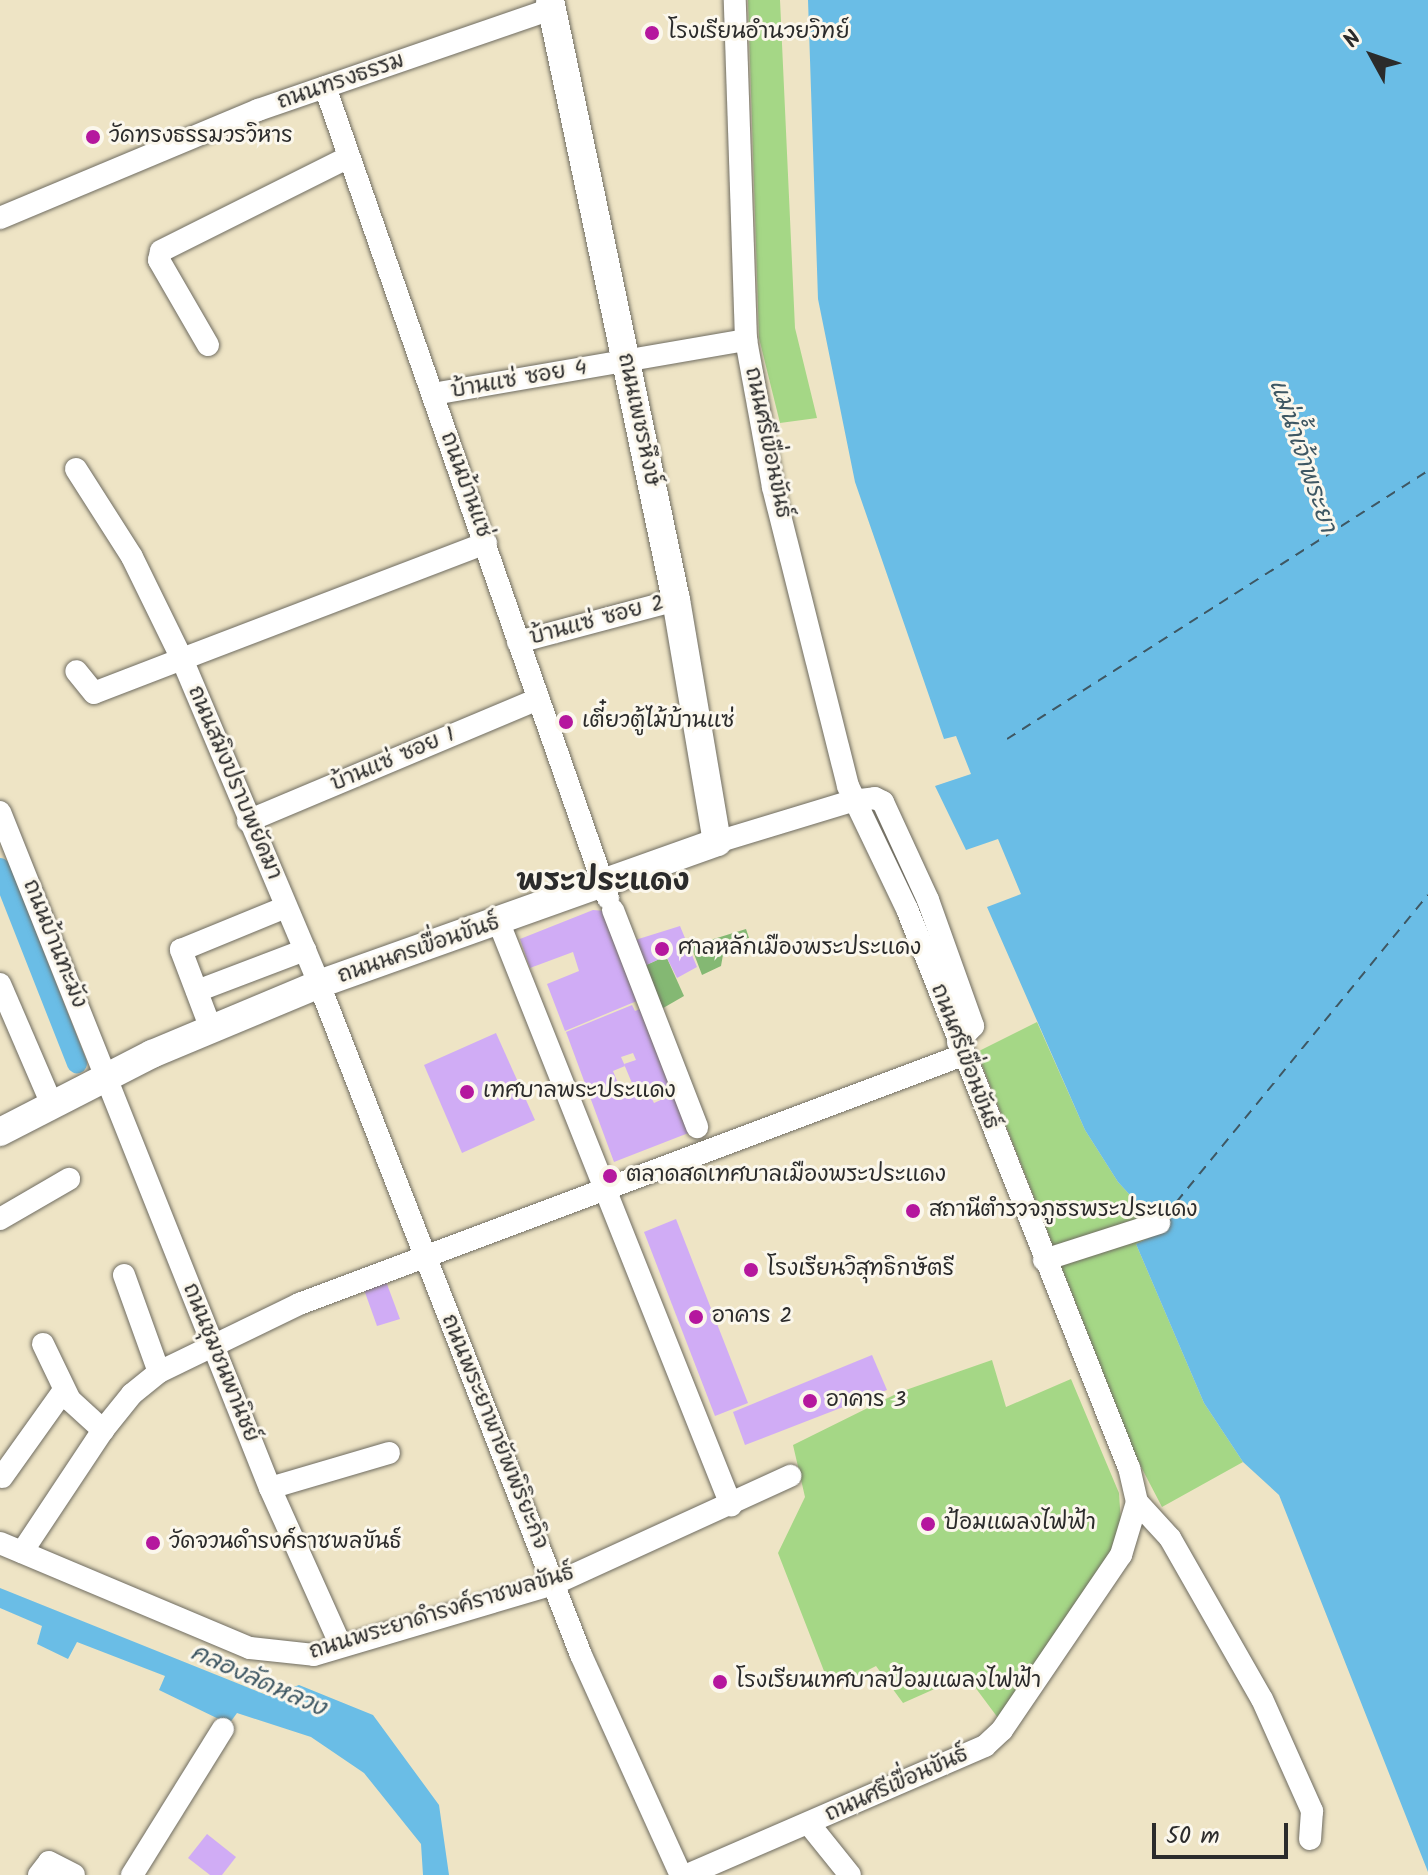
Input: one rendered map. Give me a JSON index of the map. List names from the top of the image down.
{
  "streets": {
    "main road": ["ถนนเพชรหึงษ์", "ถนนนครเขื่อนขันธ์"],
    "street": [
      "ถนนทรงธรรม",
      "บ้านแซ่ ซอย 4",
      "ถนนศรีเขื่อนขันธ์",
      "ถนนบ้านแซ่",
      "บ้านแซ่ ซอย 2",
      "บ้านแซ่ ซอย 1",
      "ถนนสมิงปราบพยัคฆา",
      "ถนนบ้านทะมัง",
      "ถนนชุมชนพานิชย์",
      "ถนนพระยาพายัพพิริยะกิจ",
      "ถนนพระยาดำรงค์ราชพลขันธ์"
    ]
  },
  "crossings": [
    ["ถนนทรงธรรม", "ถนนเพชรหึงษ์"],
    ["ถนนทรงธรรม", "ถนนบ้านแซ่"],
    ["บ้านแซ่ ซอย 4", "ถนนเพชรหึงษ์"],
    ["บ้านแซ่ ซอย 4", "ถนนศรีเขื่อนขันธ์"],
    ["บ้านแซ่ ซอย 4", "ถนนบ้านแซ่"],
    ["ถนนเพชรหึงษ์", "บ้านแซ่ ซอย 2"],
    ["ถนนเพชรหึงษ์", "ถนนนครเขื่อนขันธ์"],
    ["ถนนศรีเขื่อนขันธ์", "ถนนนครเขื่อนขันธ์"],
    ["ถนนศรีเขื่อนขันธ์", "ถนนพระยาพายัพพิริยะกิจ"],
    ["ถนนบ้านแซ่", "บ้านแซ่ ซอย 2"],
    ["ถนนบ้านแซ่", "บ้านแซ่ ซอย 1"],
    ["ถนนบ้านแซ่", "ถนนสมิงปราบพยัคฆา"],
    ["ถนนบ้านแซ่", "ถนนนครเขื่อนขันธ์"],
    ["บ้านแซ่ ซอย 1", "ถนนสมิงปราบพยัคฆา"],
    ["ถนนสมิงปราบพยัคฆา", "ถนนนครเขื่อนขันธ์"],
    ["ถนนสมิงปราบพยัคฆา", "ถนนพระยาพายัพพิริยะกิจ"],
    ["ถนนบ้านทะมัง", "ถนนนครเขื่อนขันธ์"],
    ["ถนนบ้านทะมัง", "ถนนชุมชนพานิชย์"],
    ["ถนนนครเขื่อนขันธ์", "ถนนชุมชนพานิชย์"],
    ["ถนนนครเขื่อนขันธ์", "ถนนพระยาพายัพพิริยะกิจ"],
    ["ถนนชุมชนพานิชย์", "ถนนพระยาดำรงค์ราชพลขันธ์"],
    ["ถนนพระยาพายัพพิริยะกิจ", "ถนนพระยาดำรงค์ราชพลขันธ์"]
  ],
  "districts": ["พระประแดง"],
  "water": ["แม่น้ำเจ้าพระยา", "คลองลัดหลวง"],
  "places": [
    "โรงเรียนอำนวยวิทย์",
    "วัดทรงธรรมวรวิหาร",
    "เตี๋ยวตู้ไม้บ้านแซ่",
    "ศาลหลักเมืองพระประแดง",
    "เทศบาลพระประแดง",
    "ตลาดสดเทศบาลเมืองพระประแดง",
    "สถานีตำรวจภูธรพระประแดง",
    "โรงเรียนวิสุทธิกษัตรี",
    "อาคาร 2",
    "อาคาร 3",
    "ป้อมแผลงไฟฟ้า",
    "วัดจวนดำรงค์ราชพลขันธ์",
    "โรงเรียนเทศบาลป้อมแผลงไฟฟ้า"
  ],
  "scale_bar": "50 m",
  "north": "top left"
}
